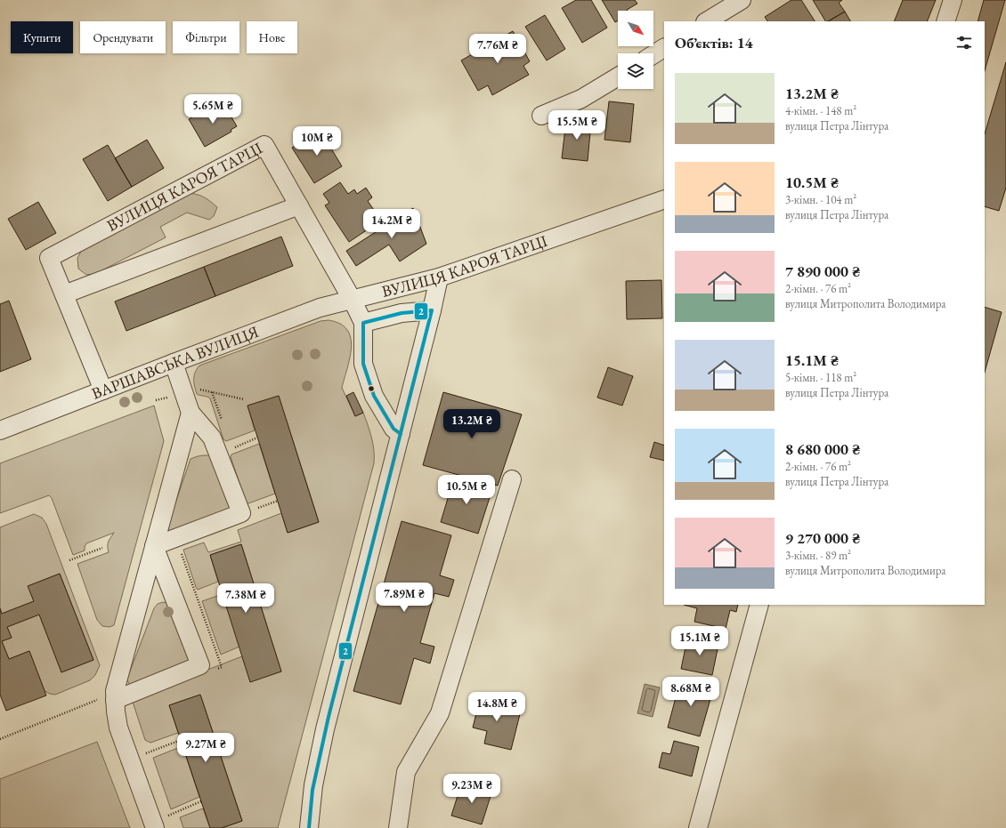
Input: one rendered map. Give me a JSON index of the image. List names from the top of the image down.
{
  "streets": {
    "street": ["ВУЛИЦЯ КАРОЯ ТАРЦІ", "ВАРШАВСЬКА ВУЛИЦЯ"]
  },
  "crossings": [
    ["ВУЛИЦЯ КАРОЯ ТАРЦІ", "ВАРШАВСЬКА ВУЛИЦЯ"]
  ],
  "lines": ["transit line 2"],
  "north": "bottom right",
  "page": {
    "chip": [
      "Купити",
      "Орендувати",
      "Фільтри",
      "Нове"
    ],
    "heading": "Об’єктів: 14",
    "price": [
      "7.76M ₴",
      "5.65M ₴",
      "15.5M ₴",
      "10M ₴",
      "14.2M ₴",
      "13.2M ₴",
      "10.5M ₴",
      "7.89M ₴",
      "7.38M ₴",
      "15.1M ₴",
      "8.68M ₴",
      "14.8M ₴",
      "9.27M ₴",
      "9.23M ₴"
    ],
    "list": [
      {
        "name": "13.2M ₴",
        "note": "4-кімн. · 148 m² · вулиця Петра Лінтура"
      },
      {
        "name": "10.5M ₴",
        "note": "3-кімн. · 104 m² · вулиця Петра Лінтура"
      },
      {
        "name": "7 890 000 ₴",
        "note": "2-кімн. · 76 m² · вулиця Митрополита Володимира"
      },
      {
        "name": "15.1M ₴",
        "note": "5-кімн. · 118 m² · вулиця Петра Лінтура"
      },
      {
        "name": "8 680 000 ₴",
        "note": "2-кімн. · 76 m² · вулиця Петра Лінтура"
      },
      {
        "name": "9 270 000 ₴",
        "note": "3-кімн. · 89 m² · вулиця Митрополита Володимира"
      }
    ]
  }
}
